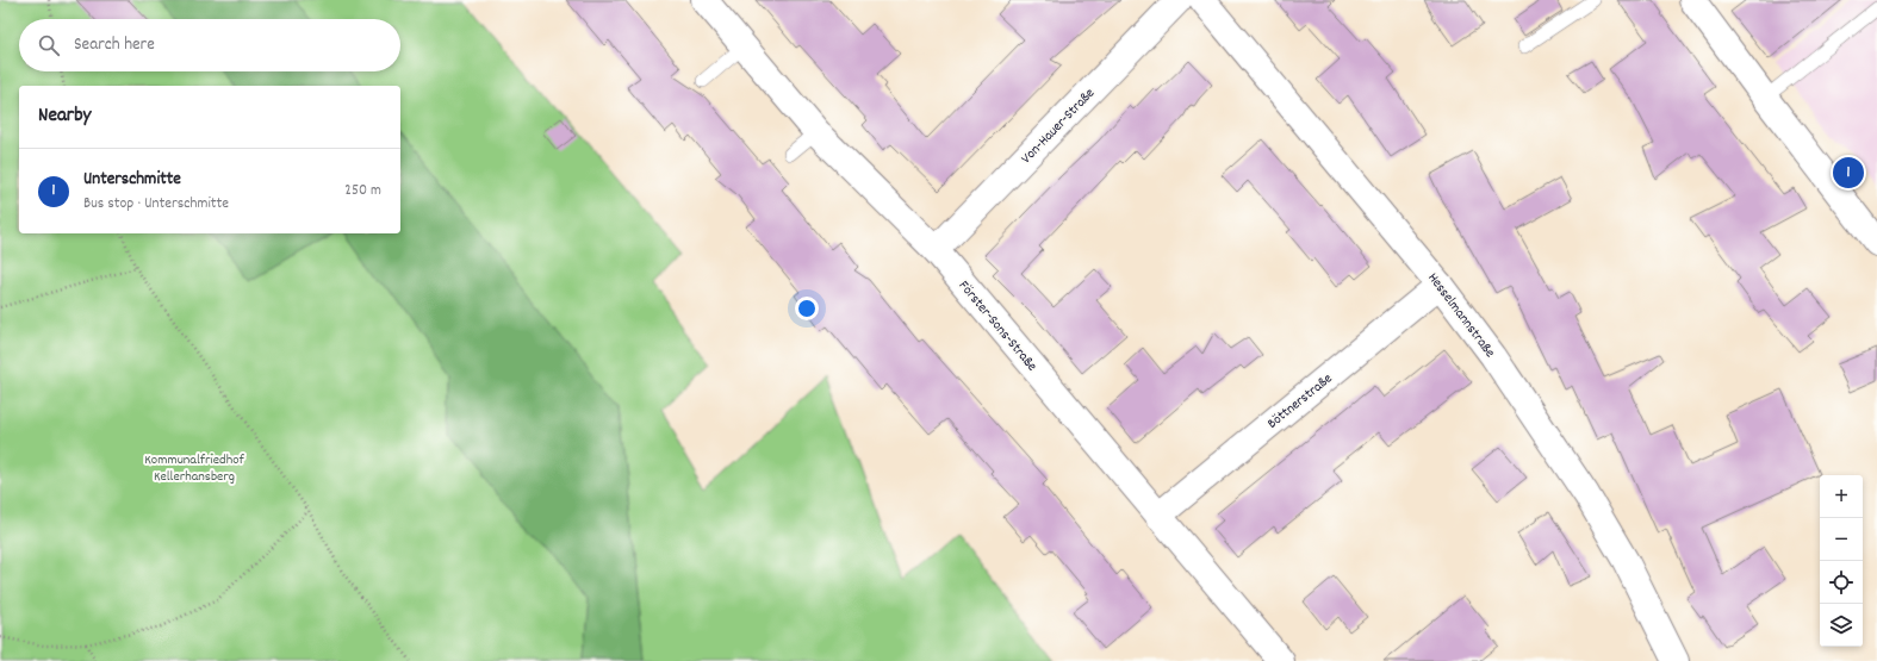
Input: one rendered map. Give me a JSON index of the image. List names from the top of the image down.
{
  "streets": {
    "street": [
      "Von-Hauer-Straße",
      "Hesselmannstraße",
      "Förster-Sons-Straße",
      "Böttnerstraße"
    ]
  },
  "crossings": [
    ["Von-Hauer-Straße", "Förster-Sons-Straße"],
    ["Hesselmannstraße", "Böttnerstraße"],
    ["Förster-Sons-Straße", "Böttnerstraße"]
  ],
  "parks": ["Kommunalfriedhof Kellerhansberg"],
  "page": {
    "search": "Search here",
    "heading": "Nearby",
    "list": [
      {
        "mark": "1",
        "name": "Unterschmitte",
        "note": "Bus stop · Unterschmitte",
        "value": "250 m"
      }
    ],
    "pins": "1",
    "map_buttons": ["+", "−"]
  }
}
